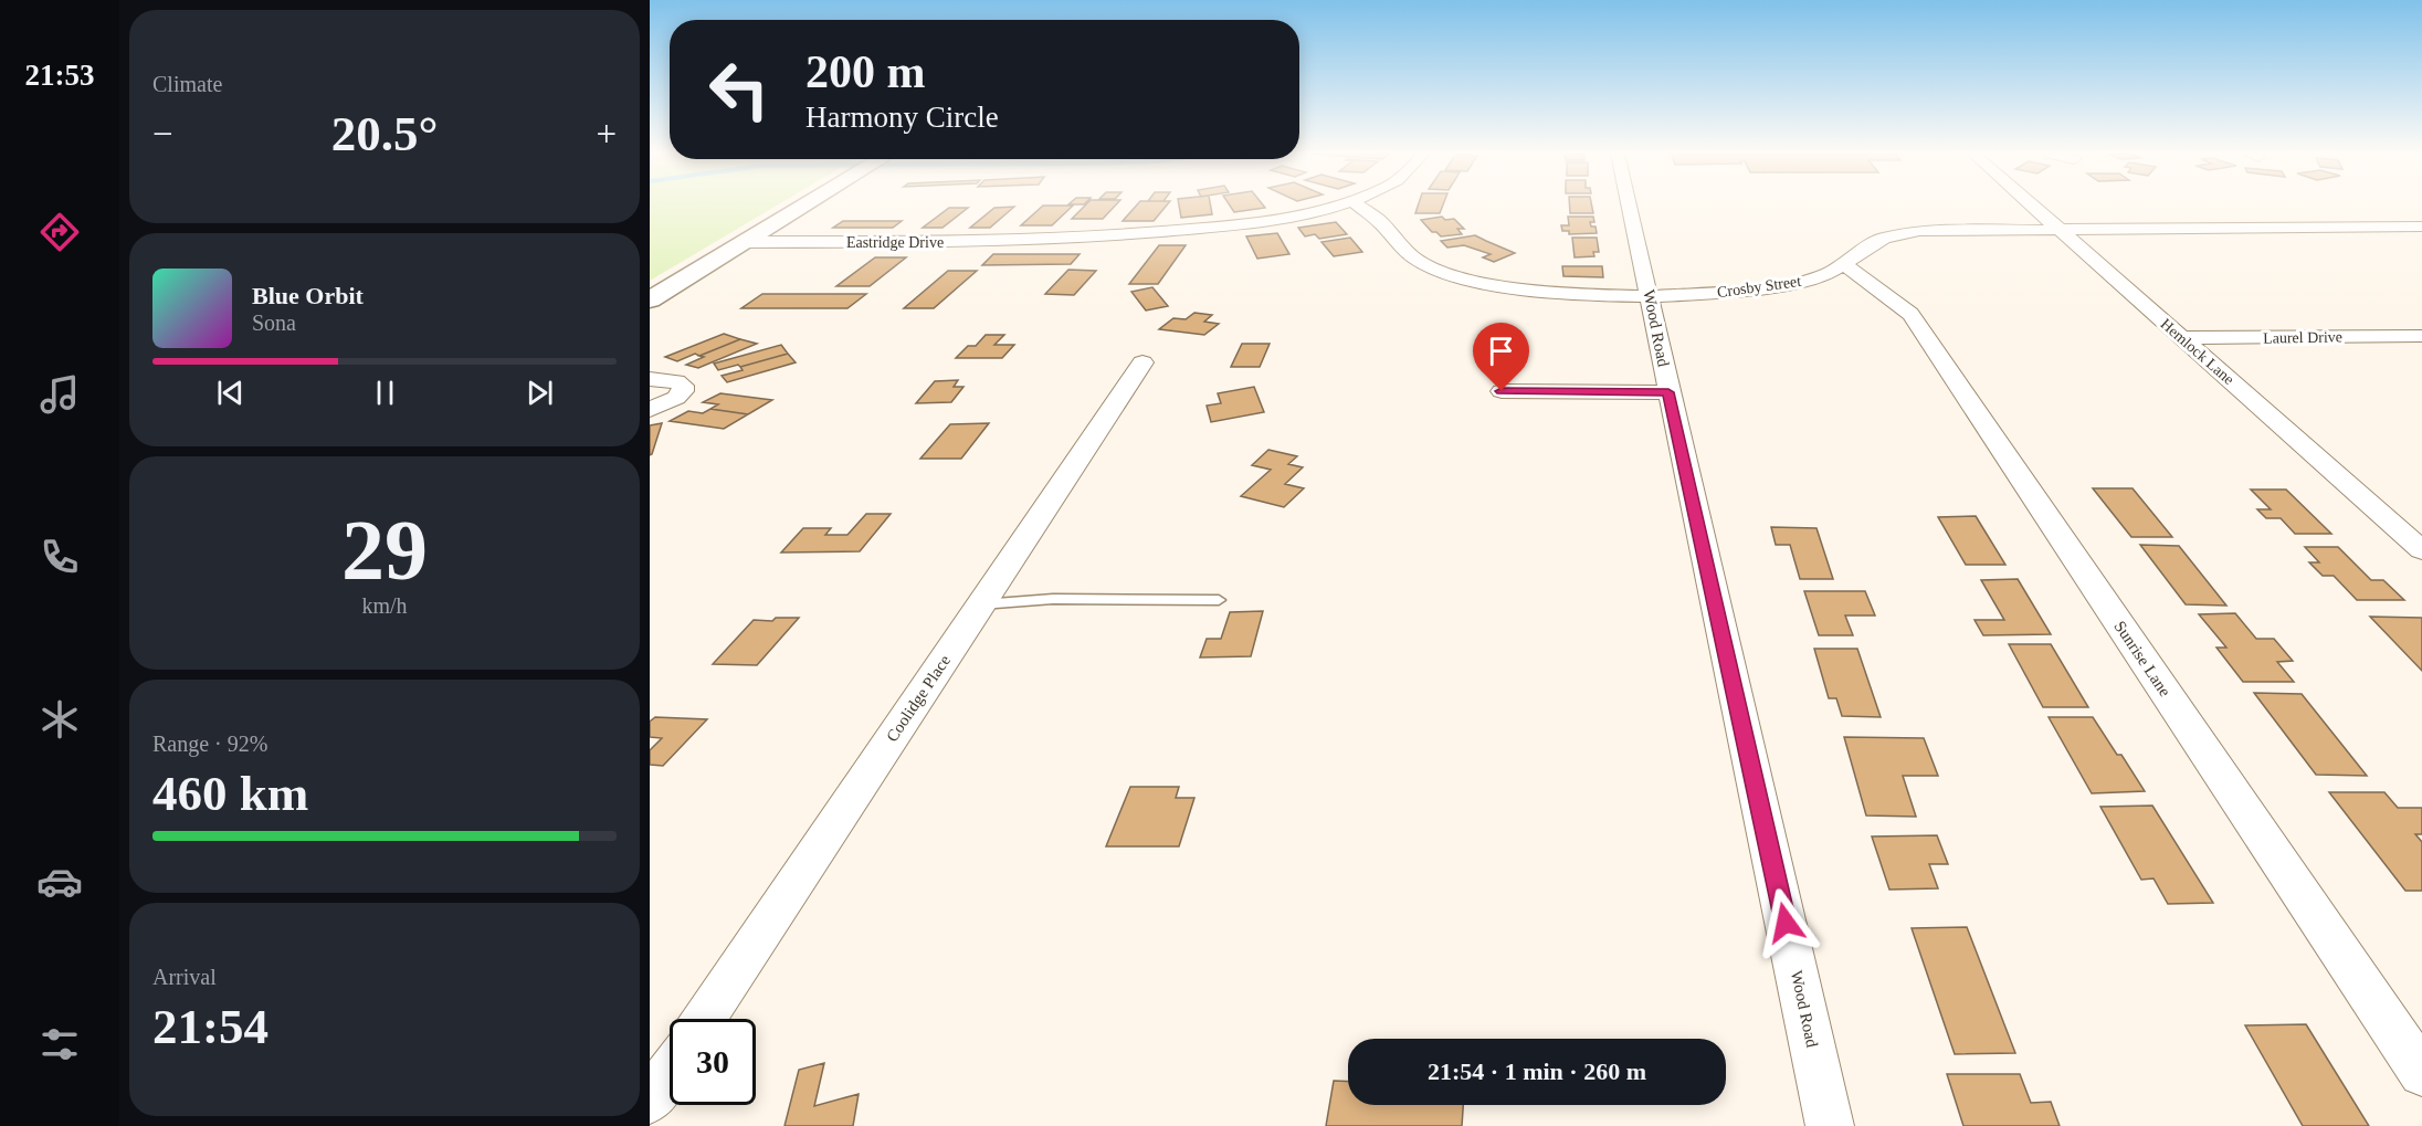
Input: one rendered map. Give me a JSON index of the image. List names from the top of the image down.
{
  "streets": {
    "street": [
      "Eastridge Drive",
      "Crosby Street",
      "Wood Road",
      "Laurel Drive",
      "Hemlock Lane",
      "Sunrise Lane",
      "Coolidge Place"
    ]
  },
  "crossings": [
    ["Crosby Street", "Wood Road"],
    ["Crosby Street", "Hemlock Lane"],
    ["Crosby Street", "Sunrise Lane"],
    ["Laurel Drive", "Hemlock Lane"]
  ],
  "page": {
    "tabs": "21:53",
    "tile": [
      "Climate",
      ["29", "km/h"],
      ["Range · 92%", "460 km"],
      ["Arrival", "21:54"]
    ],
    "turn": ["200 m", "Harmony Circle"],
    "heat": ["−", "20.5°", "+"],
    "song": ["Blue Orbit", "Sona"],
    "limit": "30",
    "trip": "21:54 · 1 min · 260 m"
  }
}
